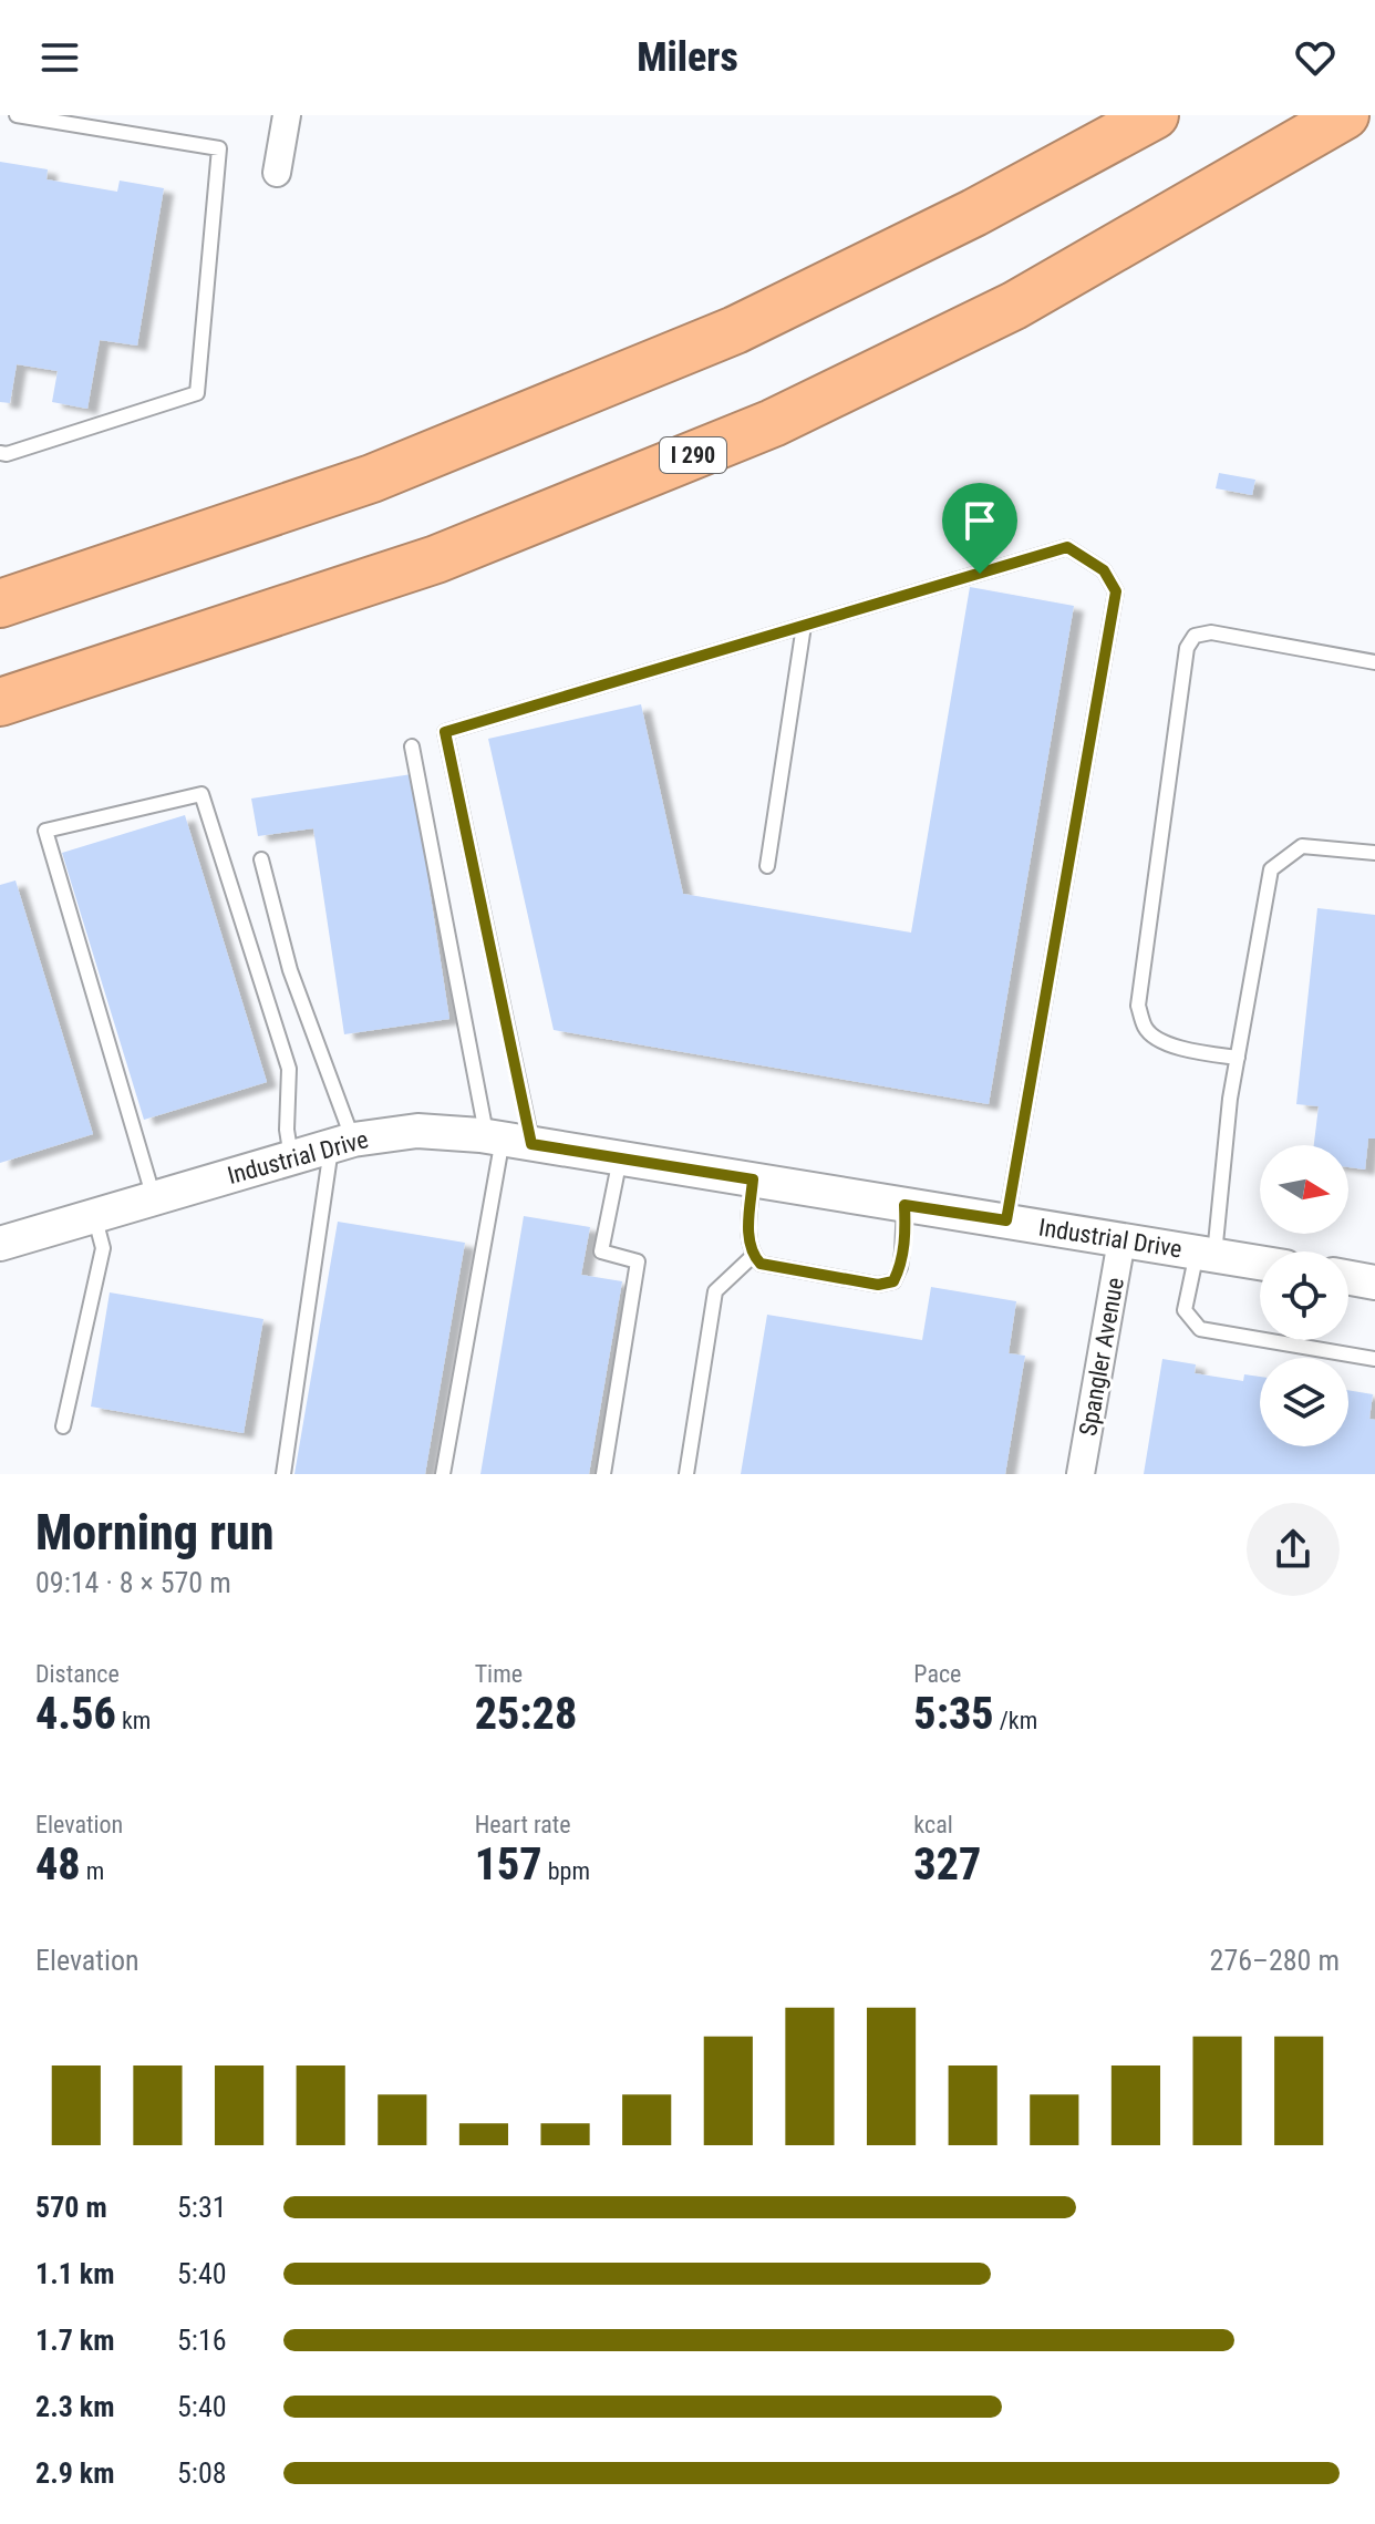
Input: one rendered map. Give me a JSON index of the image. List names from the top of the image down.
{
  "streets": {
    "highway": ["I 290"],
    "street": ["Industrial Drive", "Spangler Avenue"]
  },
  "crossings": [
    ["Industrial Drive", "Spangler Avenue"]
  ],
  "north": "right",
  "page": {
    "header": "Milers",
    "heading": ["Morning run", "09:14 · 8 × 570 m"],
    "stats": [
      ["Distance", "4.56 km"],
      ["Time", "25:28"],
      ["Pace", "5:35 /km"],
      ["Elevation", "48 m"],
      ["Heart rate", "157 bpm"],
      ["kcal", "327"]
    ],
    "chart": ["Elevation", "276–280 m"],
    "list": [
      {
        "name": "570 m",
        "note": "5:31"
      },
      {
        "name": "1.1 km",
        "note": "5:40"
      },
      {
        "name": "1.7 km",
        "note": "5:16"
      },
      {
        "name": "2.3 km",
        "note": "5:40"
      },
      {
        "name": "2.9 km",
        "note": "5:08"
      }
    ]
  }
}
